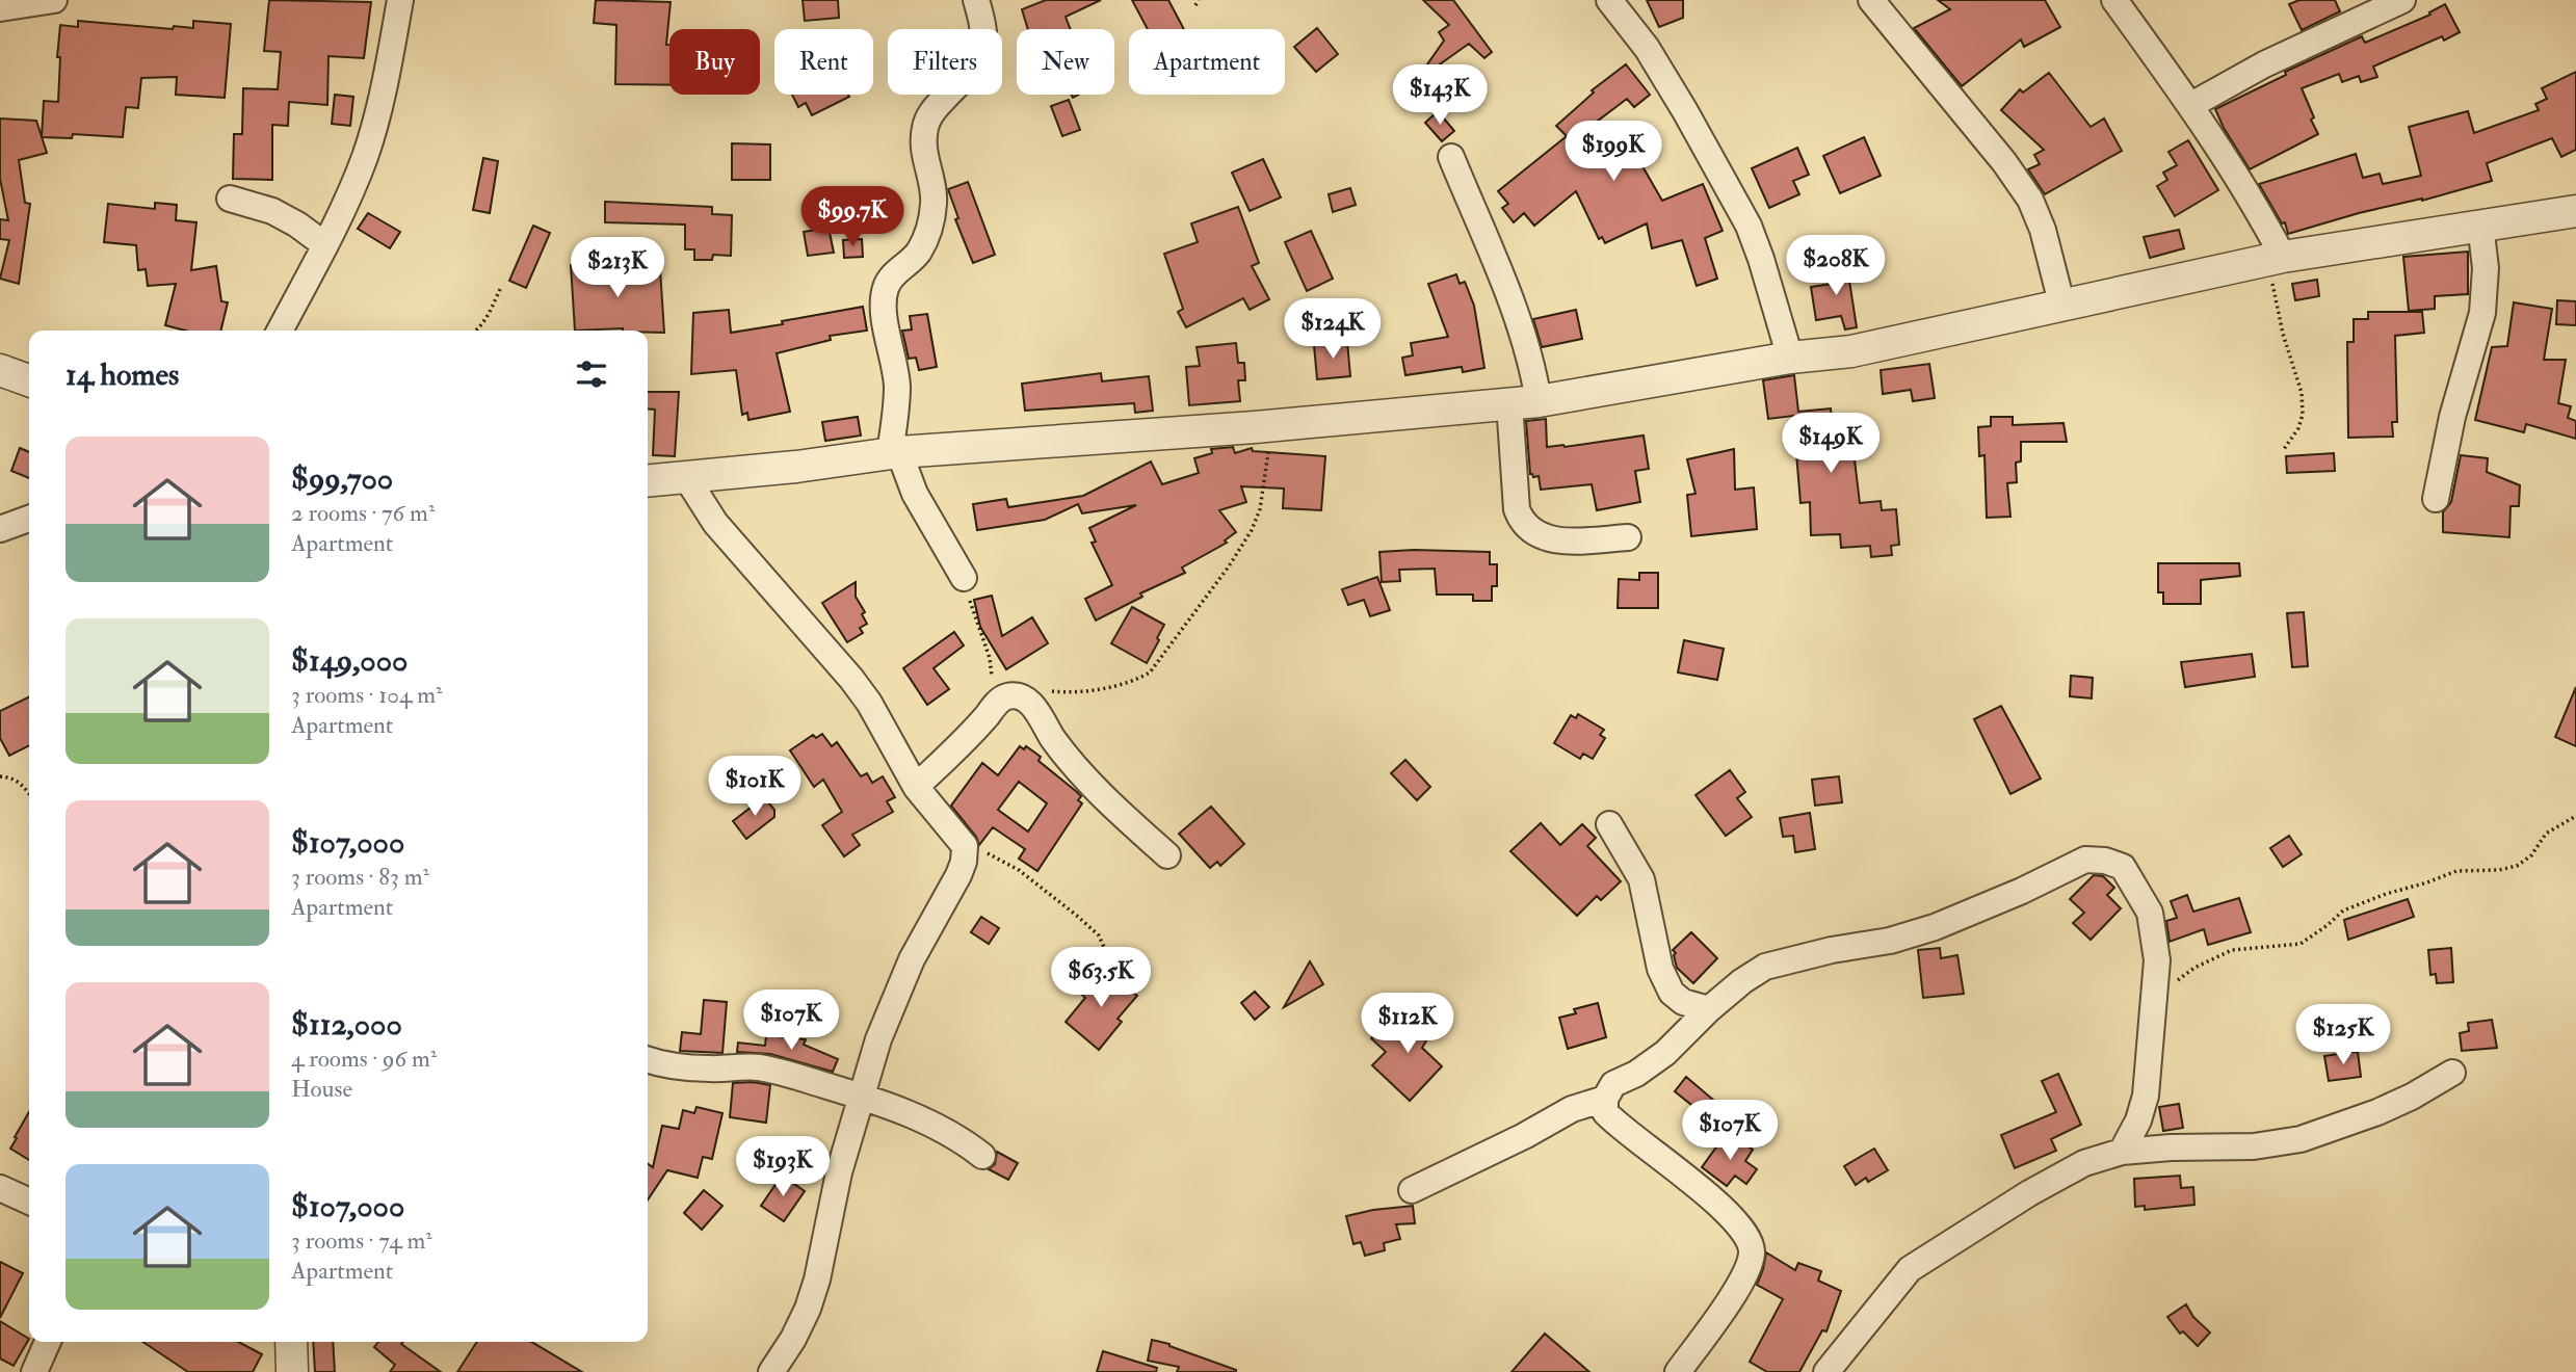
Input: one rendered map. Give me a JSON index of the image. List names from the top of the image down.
{
  "page": {
    "chip": [
      "Buy",
      "Rent",
      "Filters",
      "New",
      "Apartment"
    ],
    "price": [
      "$143K",
      "$199K",
      "$99.7K",
      "$208K",
      "$213K",
      "$124K",
      "$149K",
      "$101K",
      "$63.5K",
      "$107K",
      "$112K",
      "$125K",
      "$107K",
      "$193K"
    ],
    "heading": "14 homes",
    "list": [
      {
        "name": "$99,700",
        "note": "2 rooms · 76 m² · Apartment"
      },
      {
        "name": "$149,000",
        "note": "3 rooms · 104 m² · Apartment"
      },
      {
        "name": "$107,000",
        "note": "3 rooms · 83 m² · Apartment"
      },
      {
        "name": "$112,000",
        "note": "4 rooms · 96 m² · House"
      },
      {
        "name": "$107,000",
        "note": "3 rooms · 74 m² · Apartment"
      }
    ]
  }
}
